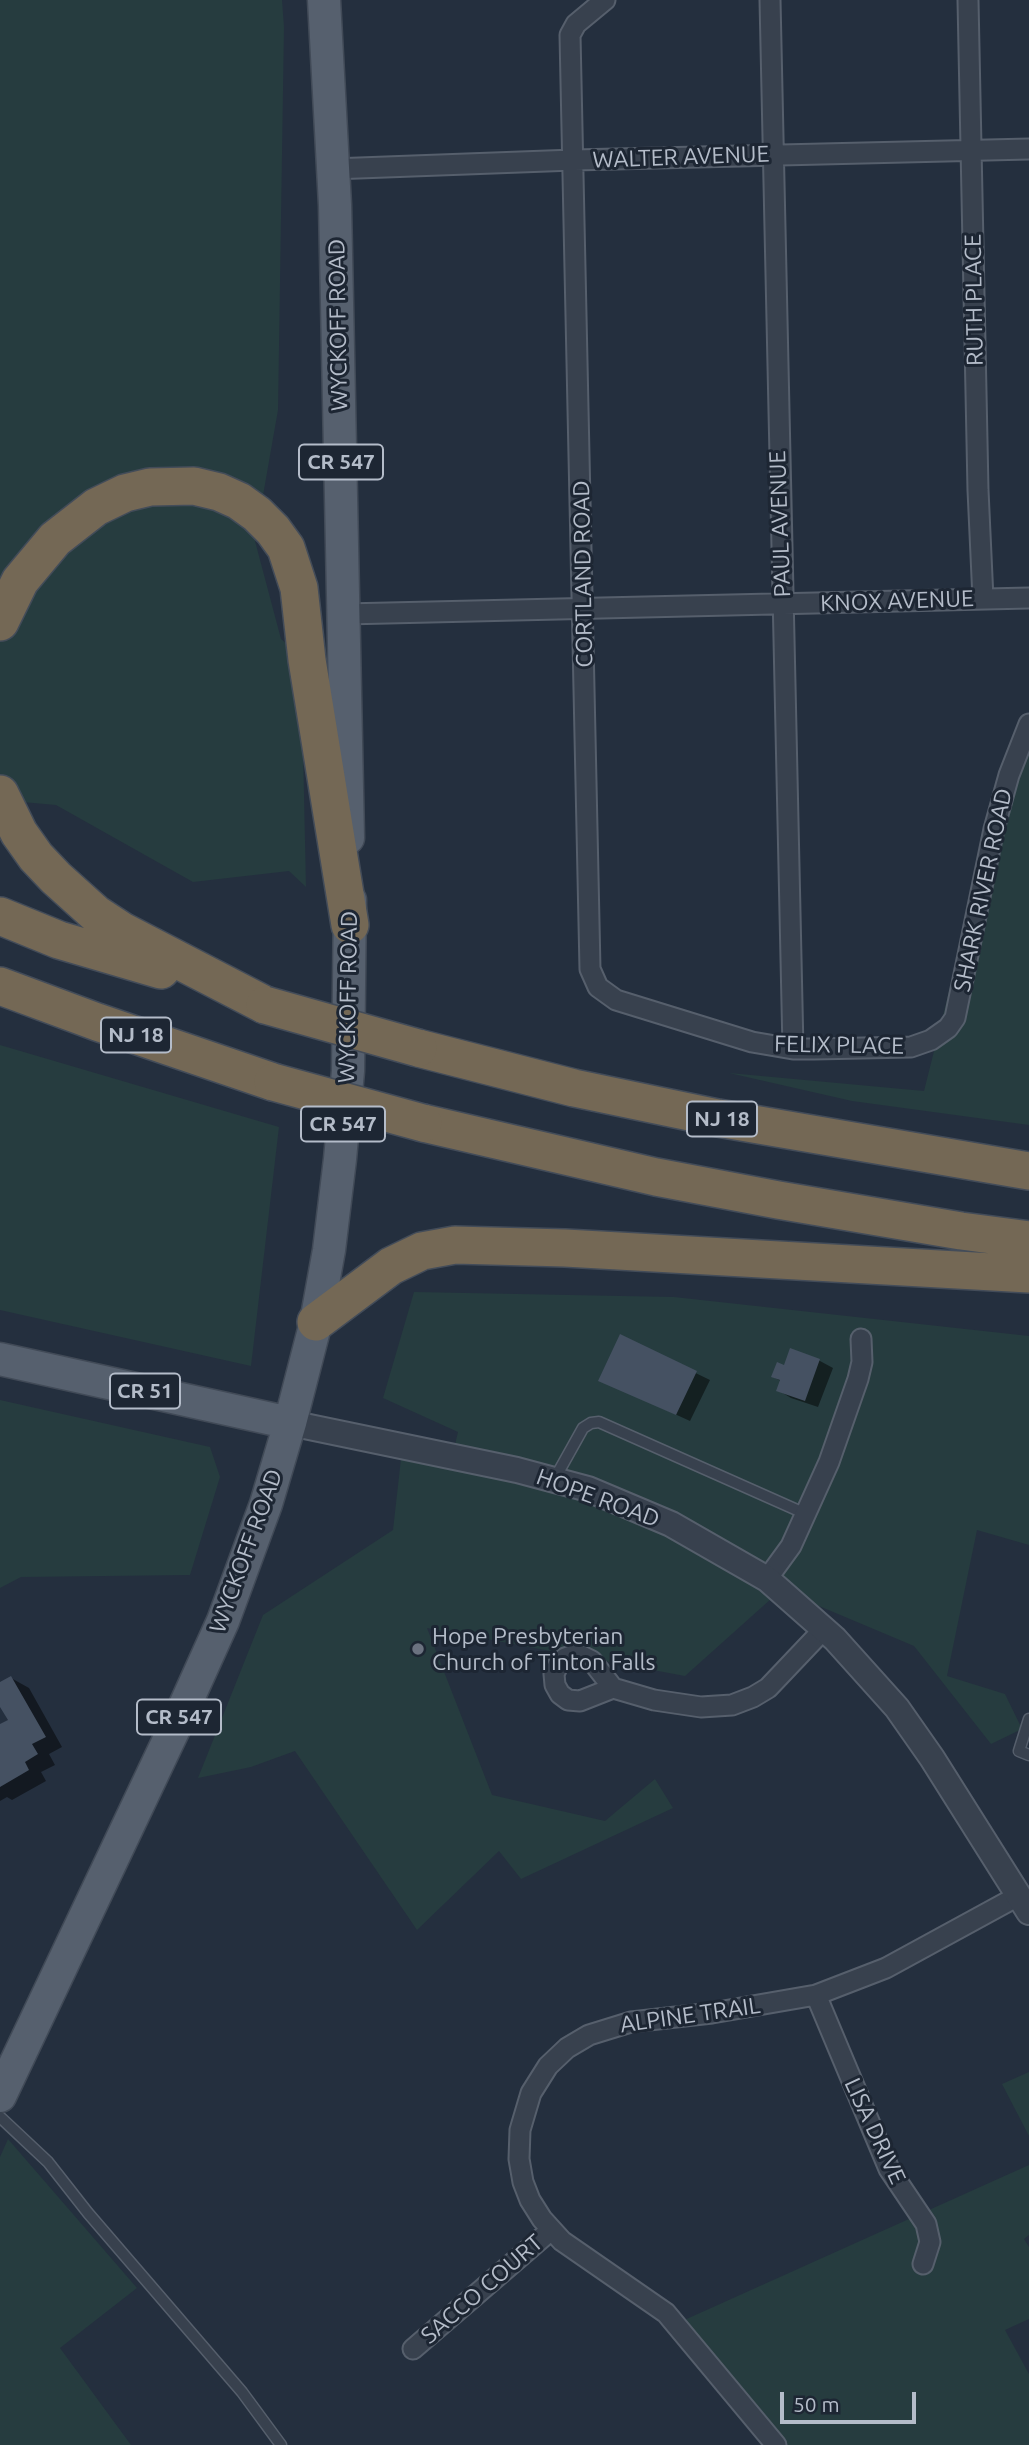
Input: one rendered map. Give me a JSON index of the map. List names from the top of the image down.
{
  "streets": {
    "highway": ["NJ 18"],
    "main road": [
      "WYCKOFF ROAD",
      "CR 547",
      "CR 51",
      "HOPE ROAD"
    ],
    "street": [
      "WALTER AVENUE",
      "RUTH PLACE",
      "PAUL AVENUE",
      "CORTLAND ROAD",
      "KNOX AVENUE",
      "SHARK RIVER ROAD",
      "FELIX PLACE",
      "ALPINE TRAIL",
      "LISA DRIVE",
      "SACCO COURT"
    ]
  },
  "crossings": [
    ["WALTER AVENUE", "RUTH PLACE"],
    ["WALTER AVENUE", "WYCKOFF ROAD"],
    ["WALTER AVENUE", "PAUL AVENUE"],
    ["WALTER AVENUE", "CORTLAND ROAD"],
    ["RUTH PLACE", "KNOX AVENUE"],
    ["WYCKOFF ROAD", "KNOX AVENUE"],
    ["WYCKOFF ROAD", "HOPE ROAD"],
    ["PAUL AVENUE", "KNOX AVENUE"],
    ["PAUL AVENUE", "FELIX PLACE"],
    ["CORTLAND ROAD", "KNOX AVENUE"],
    ["CORTLAND ROAD", "FELIX PLACE"],
    ["SHARK RIVER ROAD", "FELIX PLACE"],
    ["HOPE ROAD", "ALPINE TRAIL"],
    ["ALPINE TRAIL", "LISA DRIVE"],
    ["ALPINE TRAIL", "SACCO COURT"]
  ],
  "places": ["Hope Presbyterian Church of Tinton Falls"],
  "scale_bar": "50 m"
}
